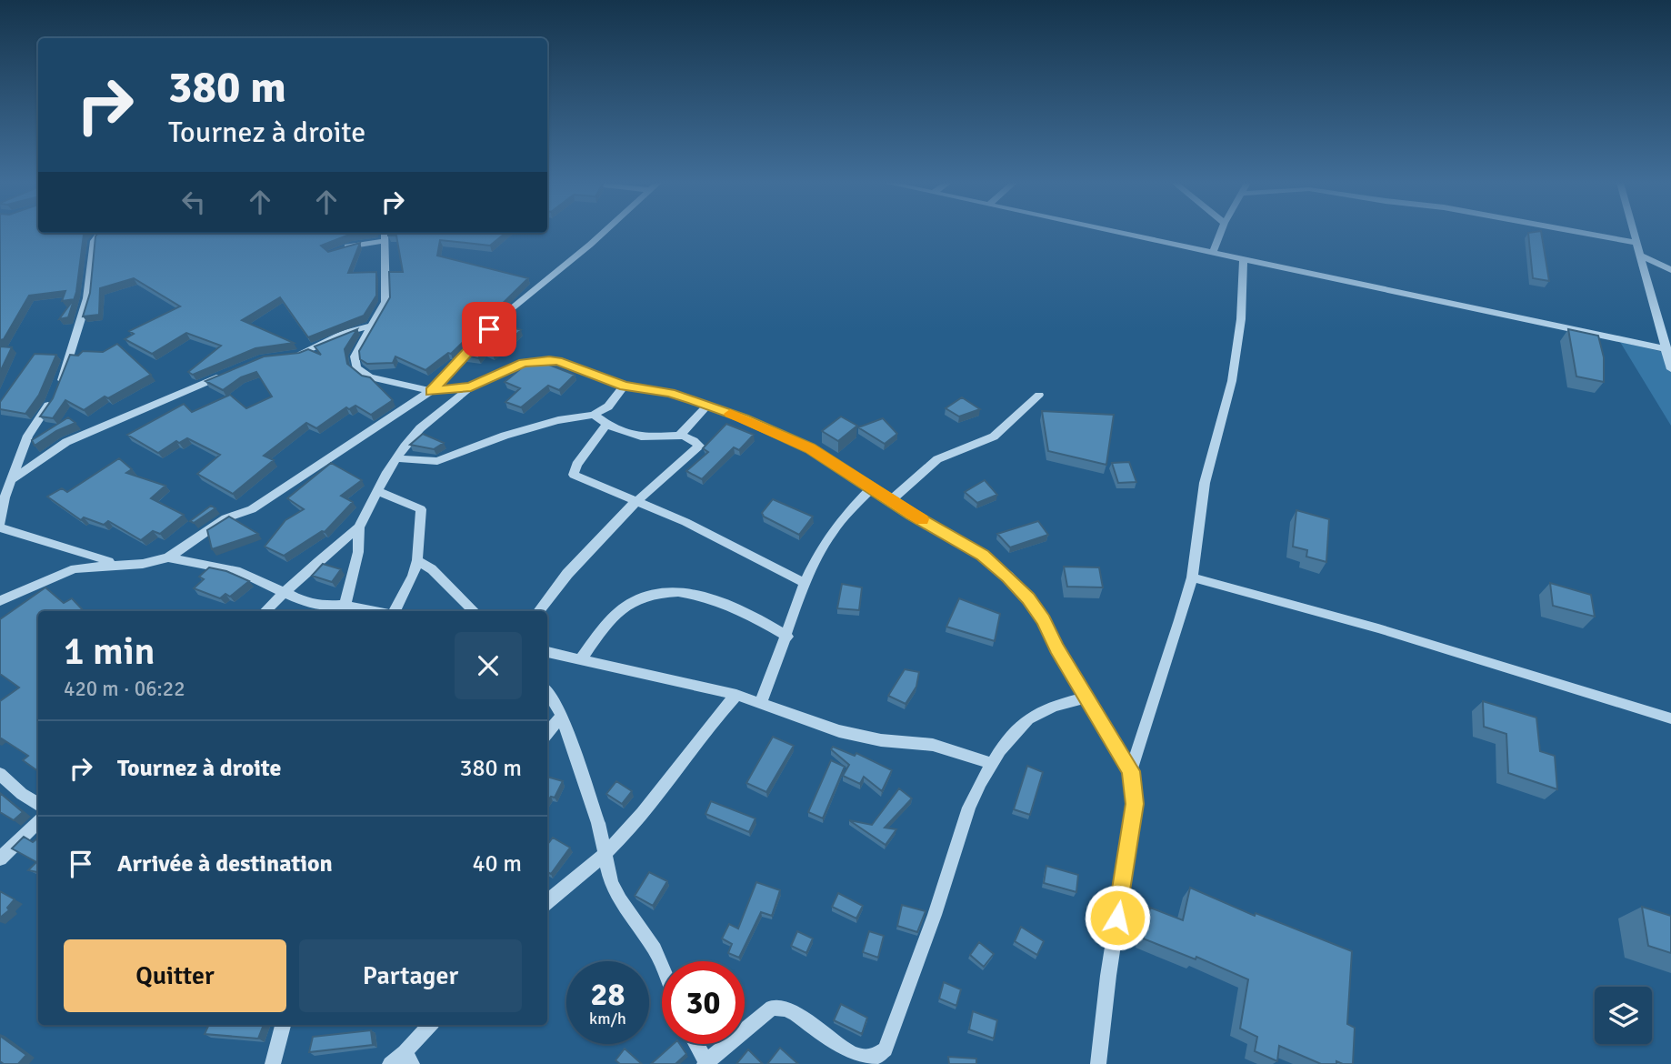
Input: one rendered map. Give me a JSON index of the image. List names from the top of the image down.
{
  "page": {
    "turn": ["380 m", "Tournez à droite"],
    "heading": ["1 min", "420 m · 06:22"],
    "list": [
      {
        "name": "Tournez à droite",
        "value": "380 m"
      },
      {
        "name": "Arrivée à destination",
        "value": "40 m"
      }
    ],
    "buttons": ["Quitter", "Partager"],
    "speed": "28 km/h",
    "limit": "30"
  }
}
